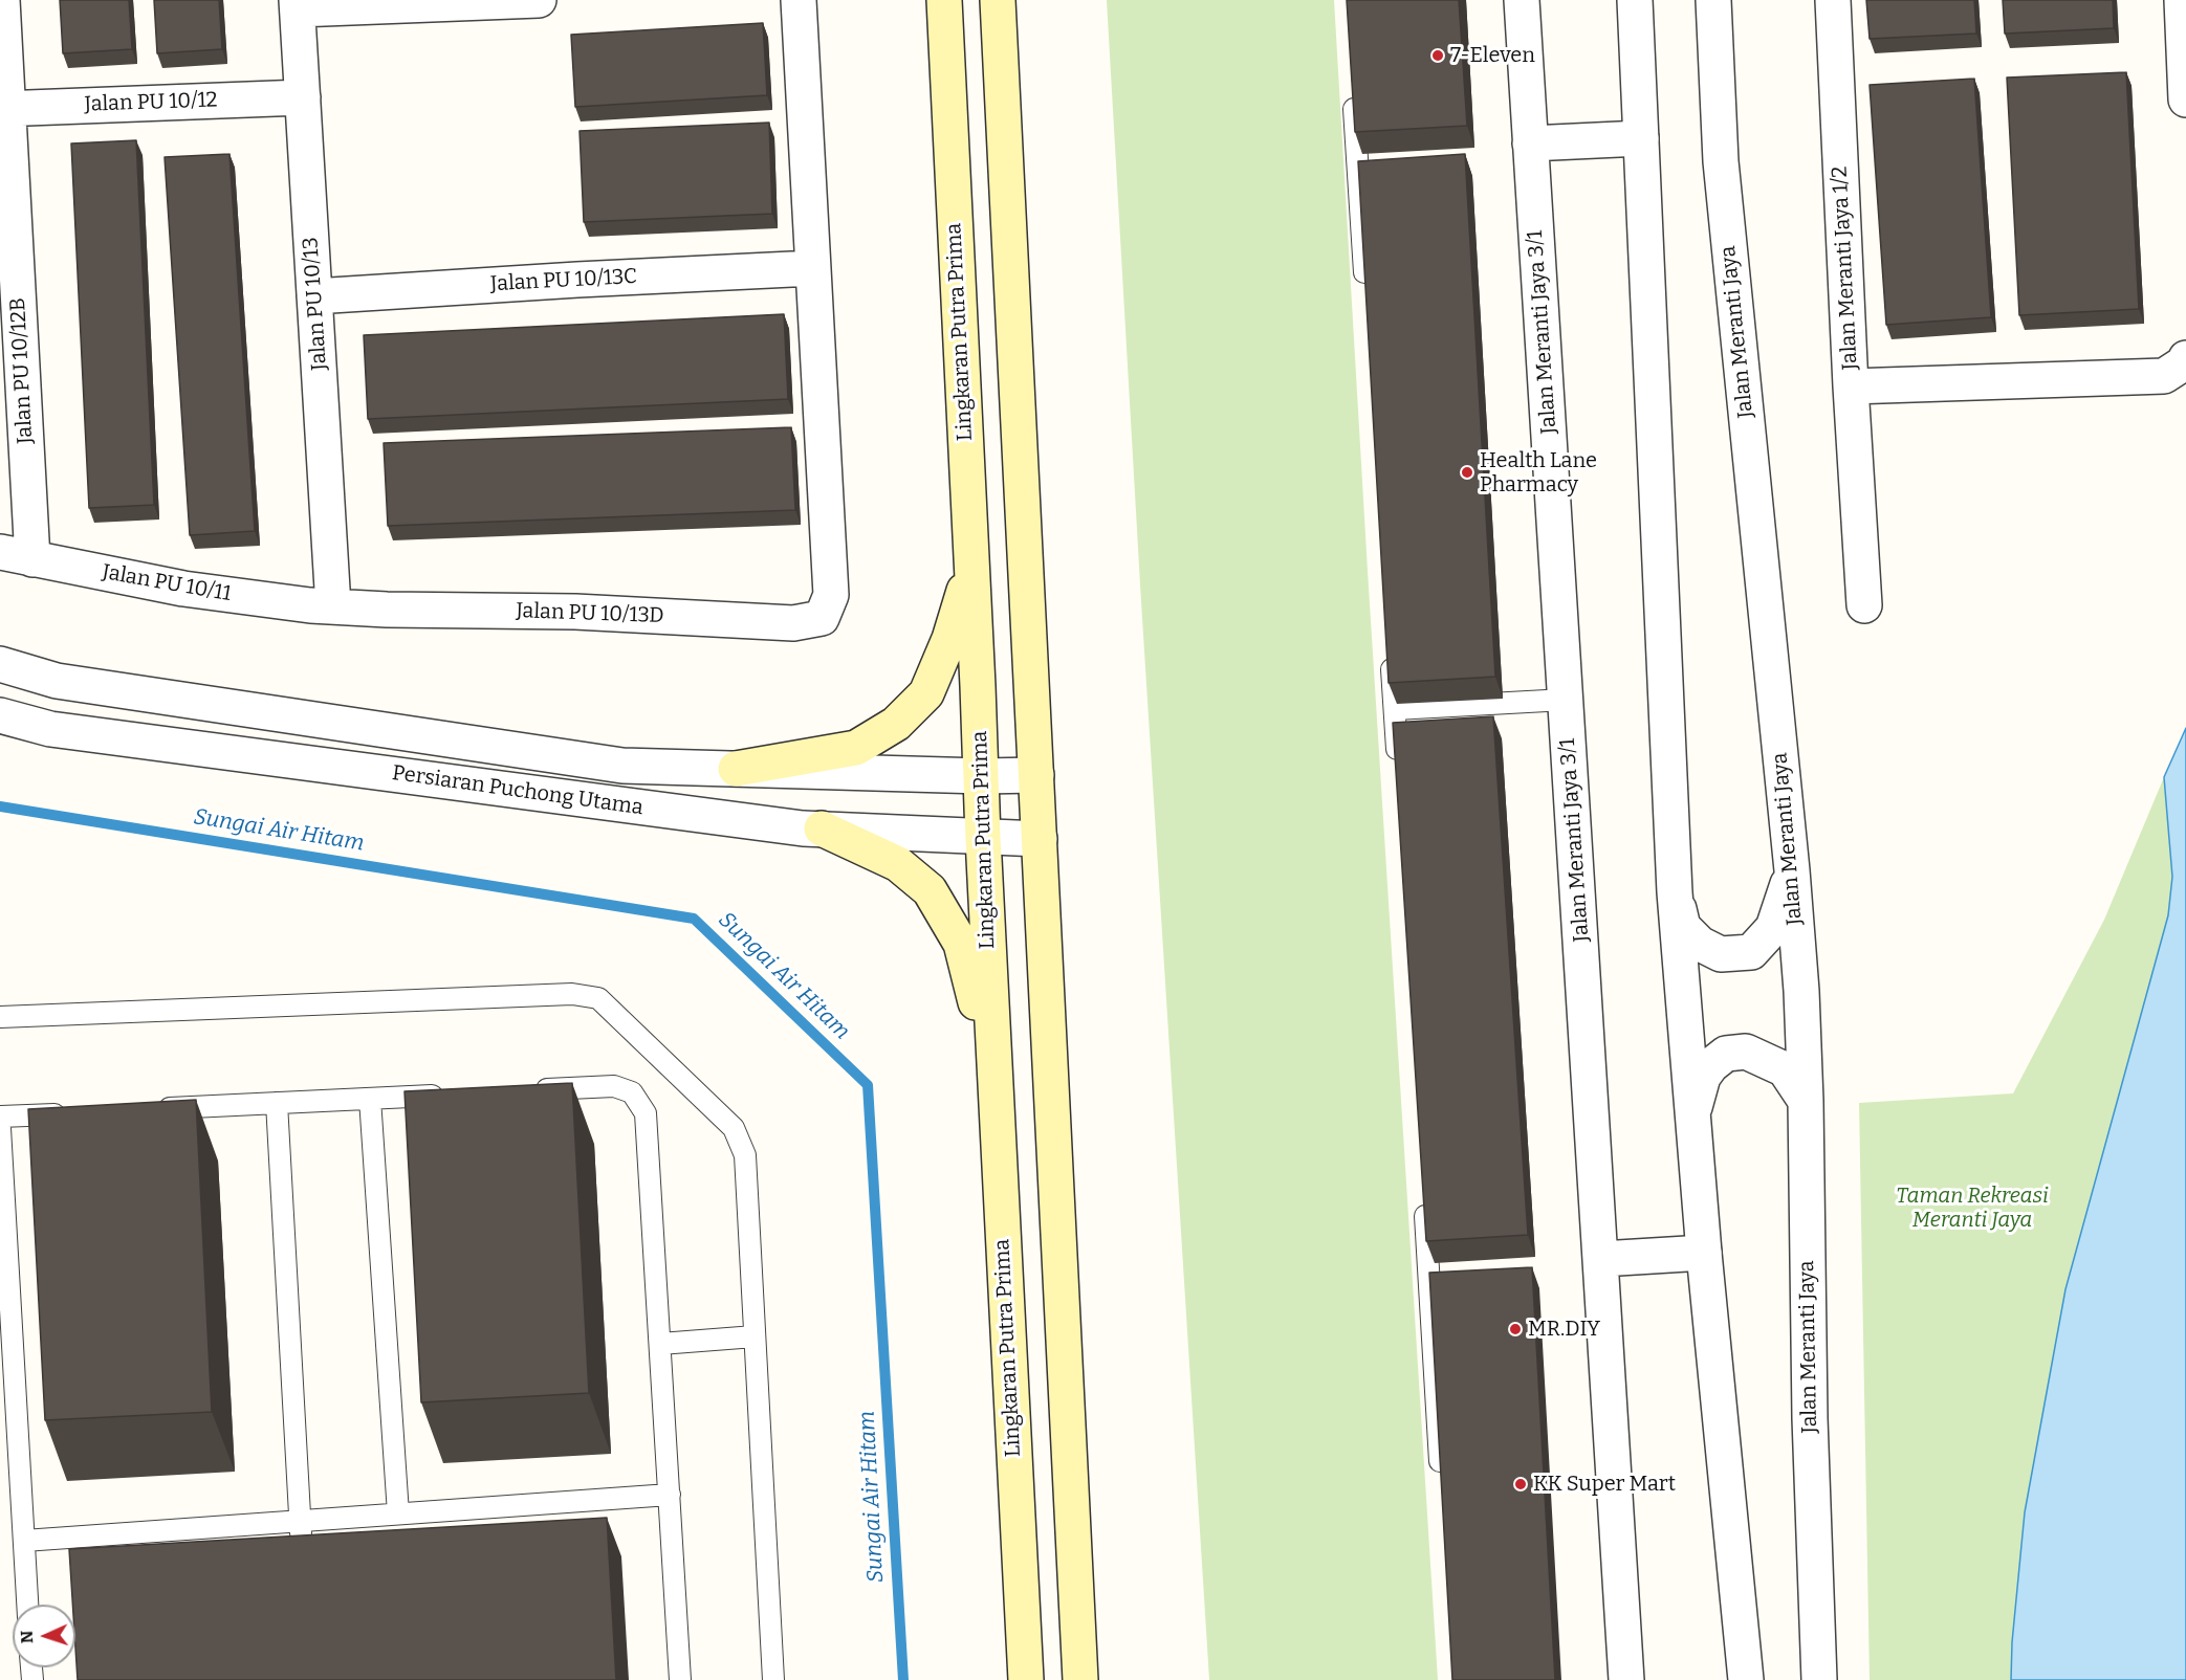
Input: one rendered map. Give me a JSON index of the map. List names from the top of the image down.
{
  "streets": {
    "main road": ["Lingkaran Putra Prima"],
    "street": [
      "Jalan PU 10/12",
      "Jalan Meranti Jaya 1/2",
      "Jalan PU 10/13C",
      "Jalan PU 10/13",
      "Jalan Meranti Jaya 3/1",
      "Jalan Meranti Jaya",
      "Jalan PU 10/12B",
      "Jalan PU 10/11",
      "Jalan PU 10/13D",
      "Persiaran Puchong Utama"
    ]
  },
  "crossings": [
    ["Jalan PU 10/12", "Jalan PU 10/13"],
    ["Jalan PU 10/12", "Jalan PU 10/12B"],
    ["Jalan PU 10/13C", "Jalan PU 10/13"],
    ["Jalan PU 10/13C", "Jalan PU 10/13D"],
    ["Jalan PU 10/13", "Jalan PU 10/11"],
    ["Jalan PU 10/13", "Jalan PU 10/13D"],
    ["Lingkaran Putra Prima", "Persiaran Puchong Utama"],
    ["Jalan PU 10/12B", "Jalan PU 10/11"],
    ["Jalan PU 10/11", "Jalan PU 10/13D"]
  ],
  "water": ["Sungai Air Hitam"],
  "parks": ["Taman Rekreasi Meranti Jaya"],
  "places": [
    "7-Eleven",
    "Health Lane Pharmacy",
    "MR.DIY",
    "KK Super Mart"
  ],
  "north": "left"
}
